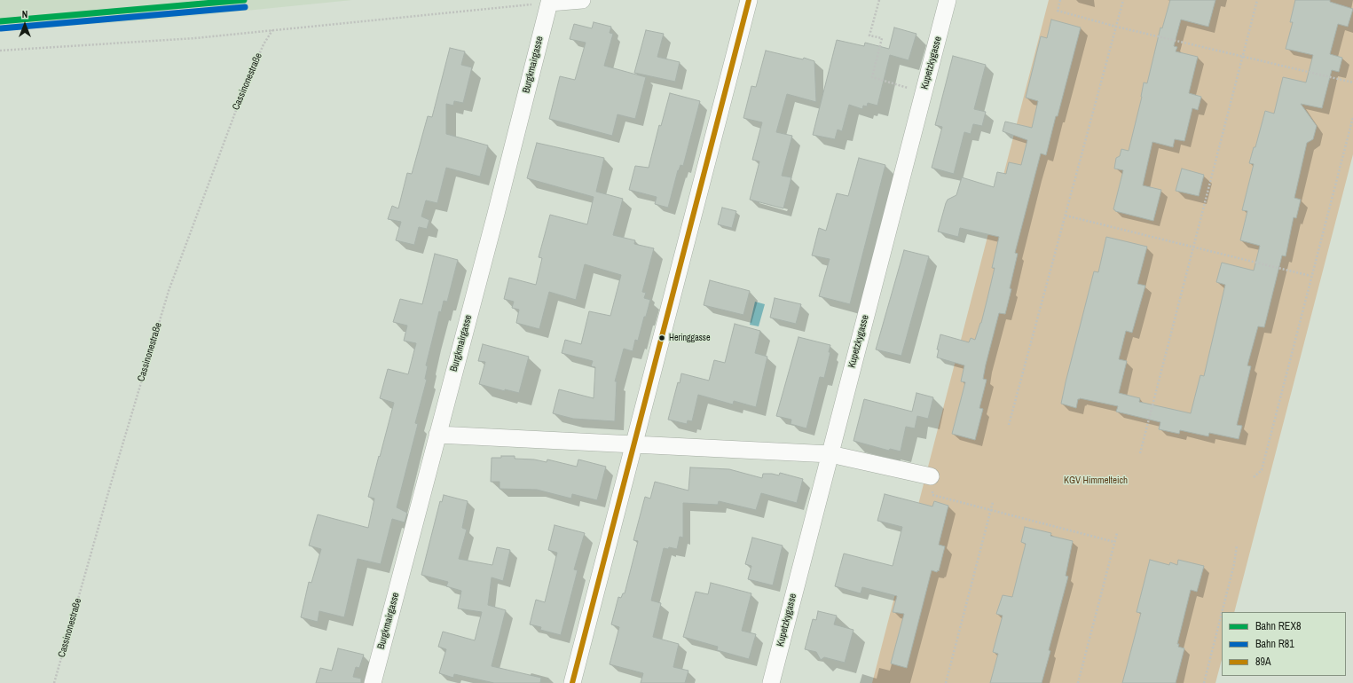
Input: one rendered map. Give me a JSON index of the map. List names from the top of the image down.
{
  "streets": {
    "street": ["Kupetzkygasse", "Burgkmairgasse"],
    "path": ["Cassinonestraße"]
  },
  "parks": ["KGV Himmelteich"],
  "places": ["Heringgasse"],
  "lines": ["rail line REX8", "transit line 89A", "rail line R81"],
  "legend": ["Bahn REX8", "Bahn R81", "89A"],
  "north": "top"
}
